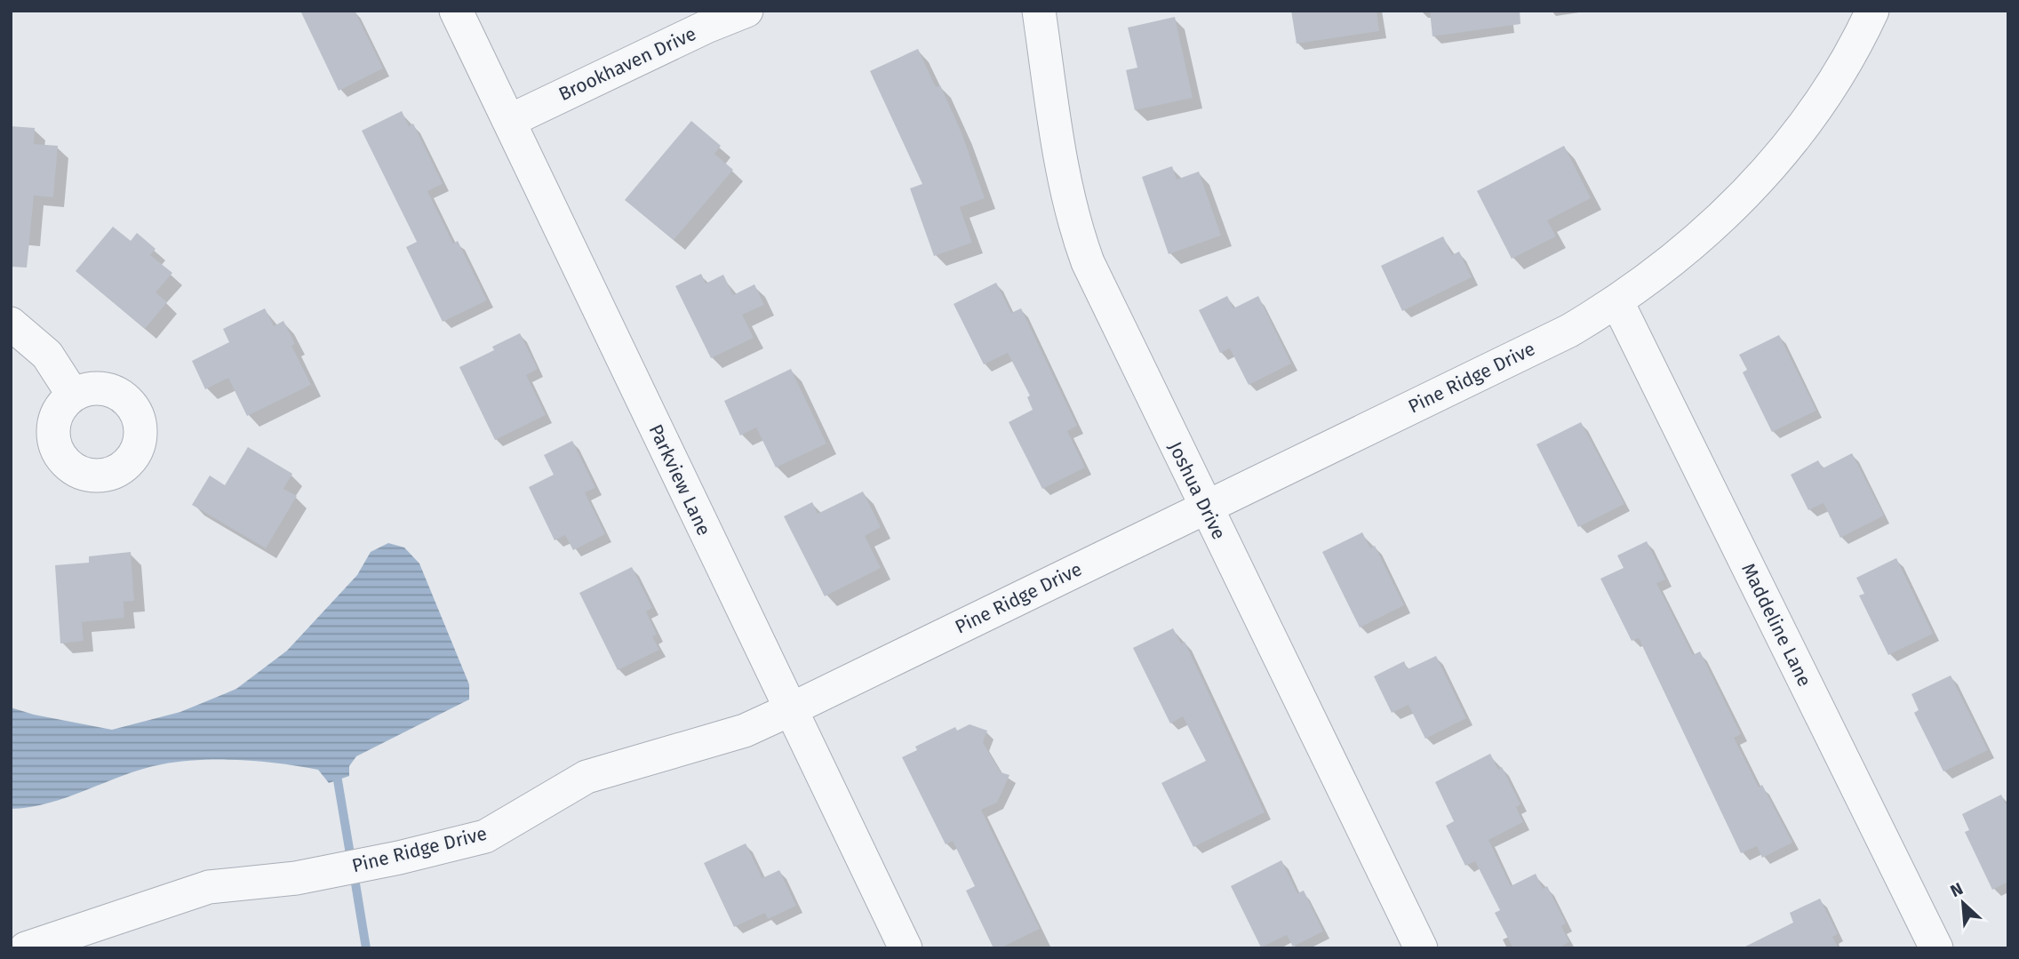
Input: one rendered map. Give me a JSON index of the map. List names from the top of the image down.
{
  "streets": {
    "street": [
      "Brookhaven Drive",
      "Pine Ridge Drive",
      "Parkview Lane",
      "Joshua Drive",
      "Maddeline Lane"
    ]
  },
  "crossings": [
    ["Brookhaven Drive", "Parkview Lane"],
    ["Pine Ridge Drive", "Parkview Lane"],
    ["Pine Ridge Drive", "Joshua Drive"],
    ["Pine Ridge Drive", "Maddeline Lane"]
  ],
  "north": "top left"
}
